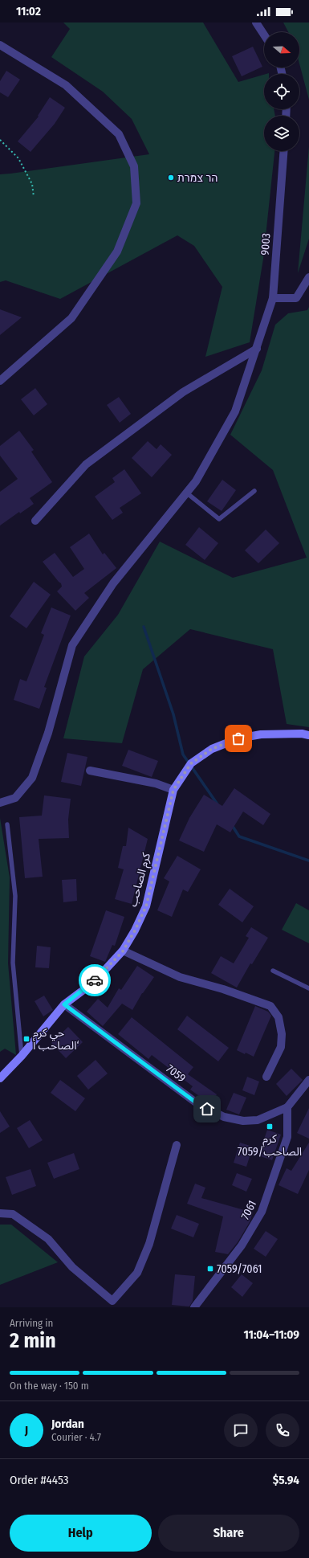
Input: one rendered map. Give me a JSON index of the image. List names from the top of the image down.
{
  "streets": {
    "street": [
      "9003",
      "كرم الصاحب",
      "7059",
      "7061"
    ]
  },
  "crossings": [
    ["كرم الصاحب", "7059"],
    ["7059", "7061"]
  ],
  "places": {
    "other": ["הר צמרת"],
    "transit": ["حي كرم الصاحب أ‘", "كرم الصاحب/7059", "7059/7061"]
  },
  "north": "right",
  "page": {
    "status": "11:02",
    "heading": ["2 min", "Arriving in", "11:04–11:09"],
    "panel": [
      "Jordan",
      "Courier · 4.7",
      "Order #4453",
      "$5.94"
    ],
    "bar": "On the way · 150 m",
    "round": "J",
    "buttons": ["Help", "Share"]
  }
}
